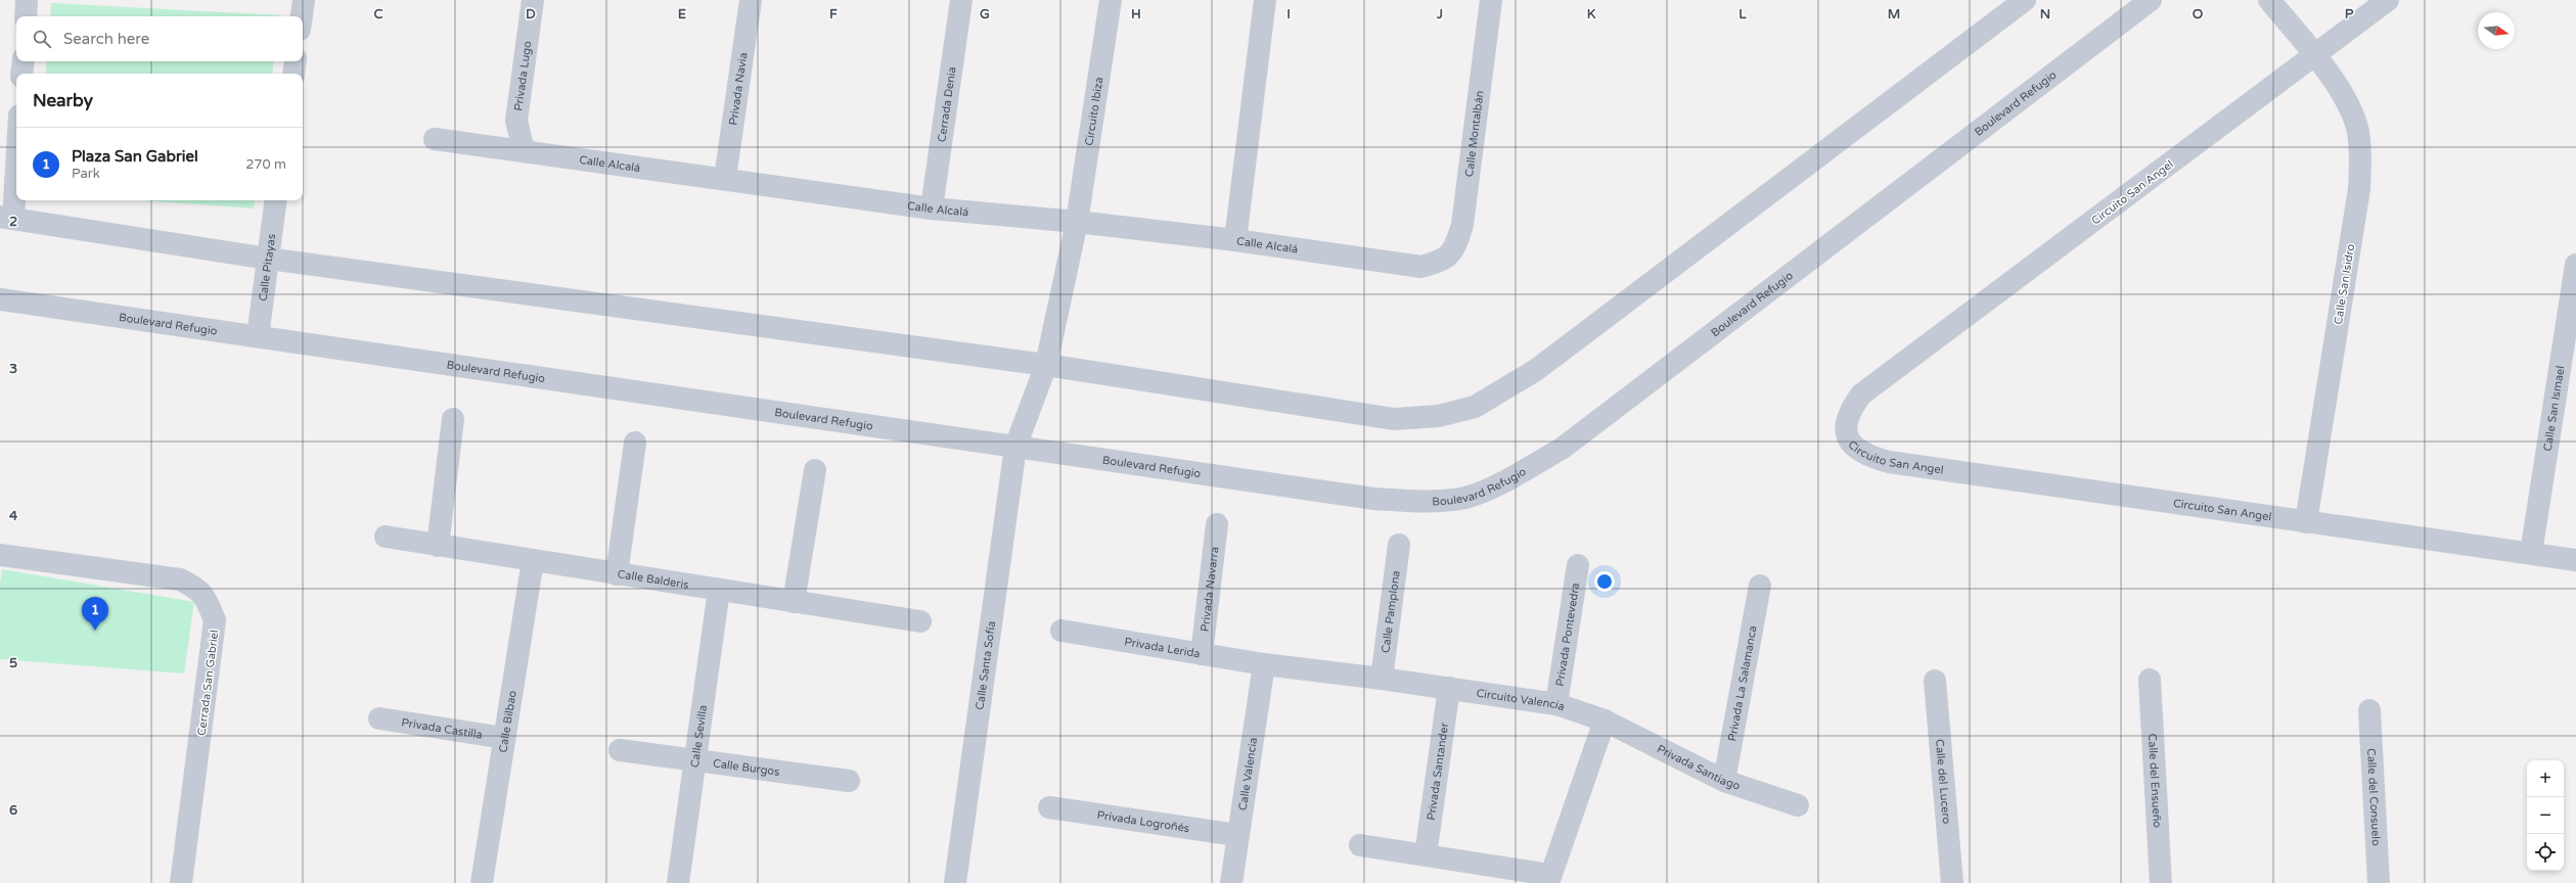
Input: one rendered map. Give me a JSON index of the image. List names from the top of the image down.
{
  "streets": {
    "street": [
      "Privada Lugo",
      "Privada Navia",
      "Boulevard Refugio",
      "Cerrada Denia",
      "Circuito Ibiza",
      "Calle Montalbán",
      "Calle Alcalá",
      "Circuito San Angel",
      "Calle Pitayas",
      "Calle San Isidro",
      "Calle San Ismael",
      "Calle Balderis",
      "Privada Navarra",
      "Calle Pamplona",
      "Privada Pontevedra",
      "Privada Lerida",
      "Calle Santa Sofía",
      "Cerrada San Gabriel",
      "Privada La Salamanca",
      "Circuito Valencia",
      "Calle Bilbao",
      "Privada Castilla",
      "Calle Sevilla",
      "Calle Burgos",
      "Privada Santiago",
      "Privada Santander",
      "Calle Valencia",
      "Calle del Ensueño",
      "Calle del Lucero",
      "Calle del Consuelo",
      "Privada Logroñés"
    ]
  },
  "crossings": [
    ["Privada Lugo", "Calle Alcalá"],
    ["Privada Navia", "Calle Alcalá"],
    ["Boulevard Refugio", "Calle Pitayas"],
    ["Boulevard Refugio", "Calle Santa Sofía"],
    ["Cerrada Denia", "Calle Alcalá"],
    ["Circuito Ibiza", "Calle Alcalá"],
    ["Circuito Ibiza", "Calle Santa Sofía"],
    ["Calle Montalbán", "Calle Alcalá"],
    ["Circuito San Angel", "Calle San Isidro"],
    ["Circuito San Angel", "Calle San Ismael"],
    ["Calle Balderis", "Calle Bilbao"],
    ["Calle Balderis", "Calle Sevilla"],
    ["Privada Navarra", "Privada Lerida"],
    ["Calle Pamplona", "Circuito Valencia"],
    ["Privada Pontevedra", "Circuito Valencia"],
    ["Privada Lerida", "Circuito Valencia"],
    ["Privada Lerida", "Calle Valencia"],
    ["Privada La Salamanca", "Privada Santiago"],
    ["Circuito Valencia", "Privada Santiago"],
    ["Circuito Valencia", "Privada Santander"],
    ["Circuito Valencia", "Calle Valencia"],
    ["Calle Bilbao", "Privada Castilla"],
    ["Calle Sevilla", "Calle Burgos"],
    ["Calle Valencia", "Privada Logroñés"]
  ],
  "north": "right",
  "page": {
    "search": "Search here",
    "heading": "Nearby",
    "list": [
      {
        "mark": "1",
        "name": "Plaza San Gabriel",
        "note": "Park",
        "value": "270 m"
      }
    ],
    "pins": "1",
    "map_buttons": ["+", "−"]
  },
  "grid": {
    "columns": [
      "C",
      "D",
      "E",
      "F",
      "G",
      "H",
      "I",
      "J",
      "K",
      "L",
      "M",
      "N",
      "O",
      "P"
    ],
    "rows": [
      "2",
      "3",
      "4",
      "5",
      "6"
    ]
  }
}
